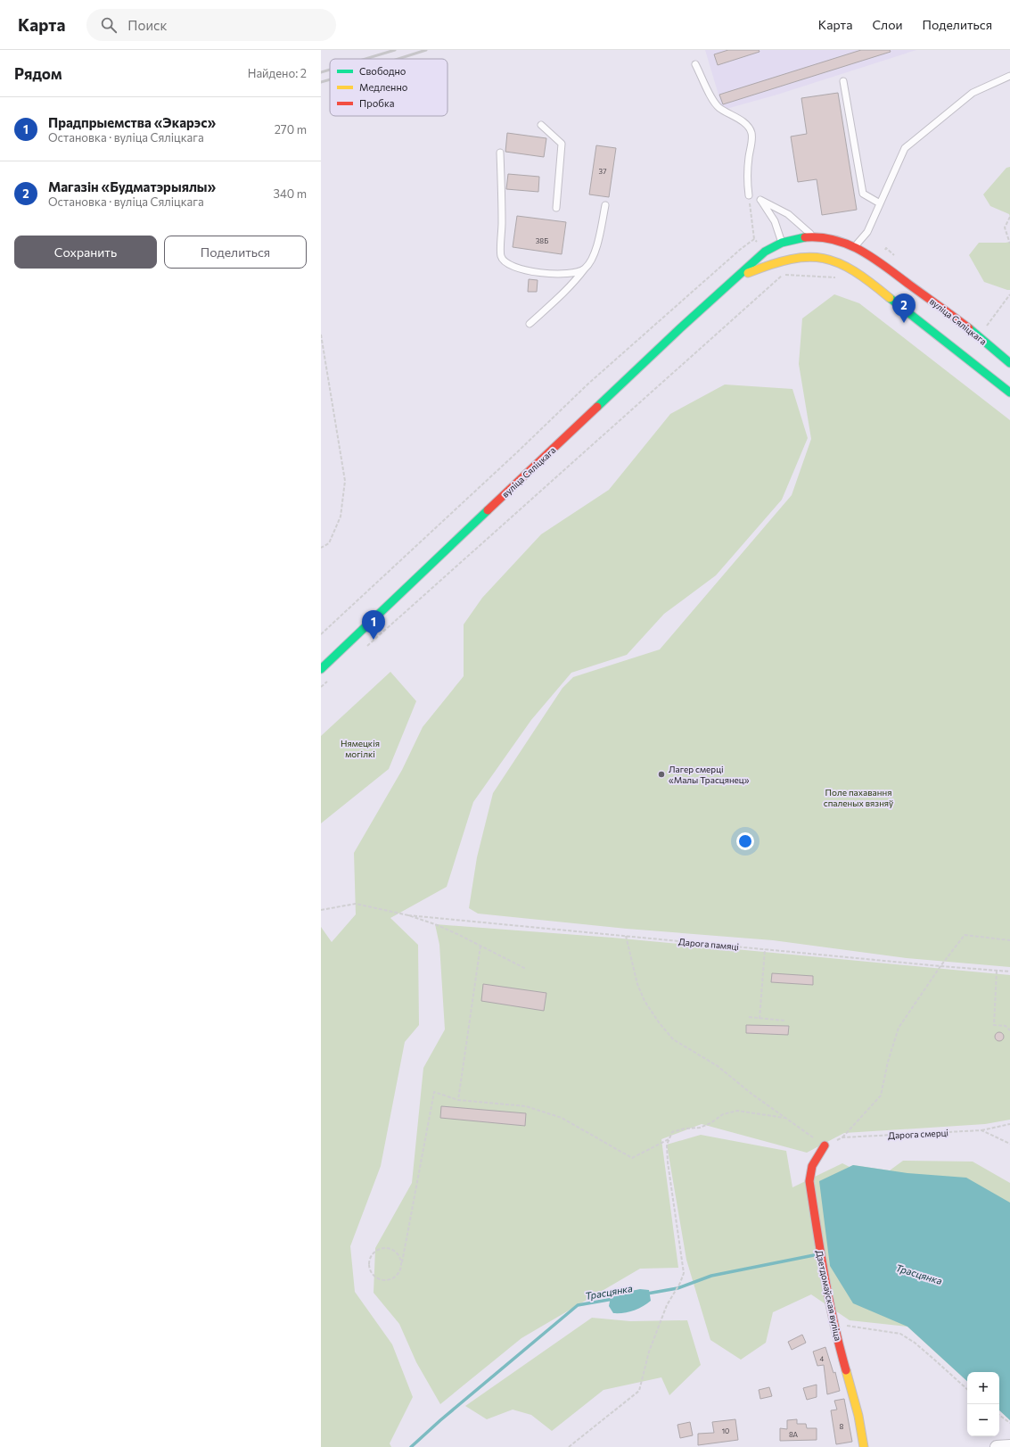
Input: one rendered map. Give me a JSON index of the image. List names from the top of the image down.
{
  "streets": {
    "main road": ["вуліца Сяліцкага", "Дзетдомаўская вуліца"],
    "path": ["Дарога памяці", "Дарога смерці"]
  },
  "crossings": [
    ["Дарога смерці", "Дзетдомаўская вуліца"]
  ],
  "water": ["Трасцянка"],
  "parks": ["Нямецкія могілкі", "Поле пахавання спаленых вязняў"],
  "places": ["Лагер смерці «Малы Трасцянец»"],
  "house_numbers": [
    "37",
    "38Б",
    "4",
    "8",
    "10",
    "8А"
  ],
  "legend": ["Свободно", "Медленно", "Пробка"],
  "page": {
    "header": "Карта",
    "search": "Поиск",
    "nav": ["Карта", "Слои", "Поделиться"],
    "heading": ["Рядом", "Найдено: 2"],
    "list": [
      {
        "mark": "1",
        "name": "Прадпрыемства «Экарэс»",
        "note": "Остановка · вуліца Сяліцкага",
        "value": "270 m"
      },
      {
        "mark": "2",
        "name": "Магазін «Будматэрыялы»",
        "note": "Остановка · вуліца Сяліцкага",
        "value": "340 m"
      }
    ],
    "buttons": ["Сохранить", "Поделиться"],
    "pins": ["2", "1"],
    "map_buttons": ["+", "−"]
  }
}
